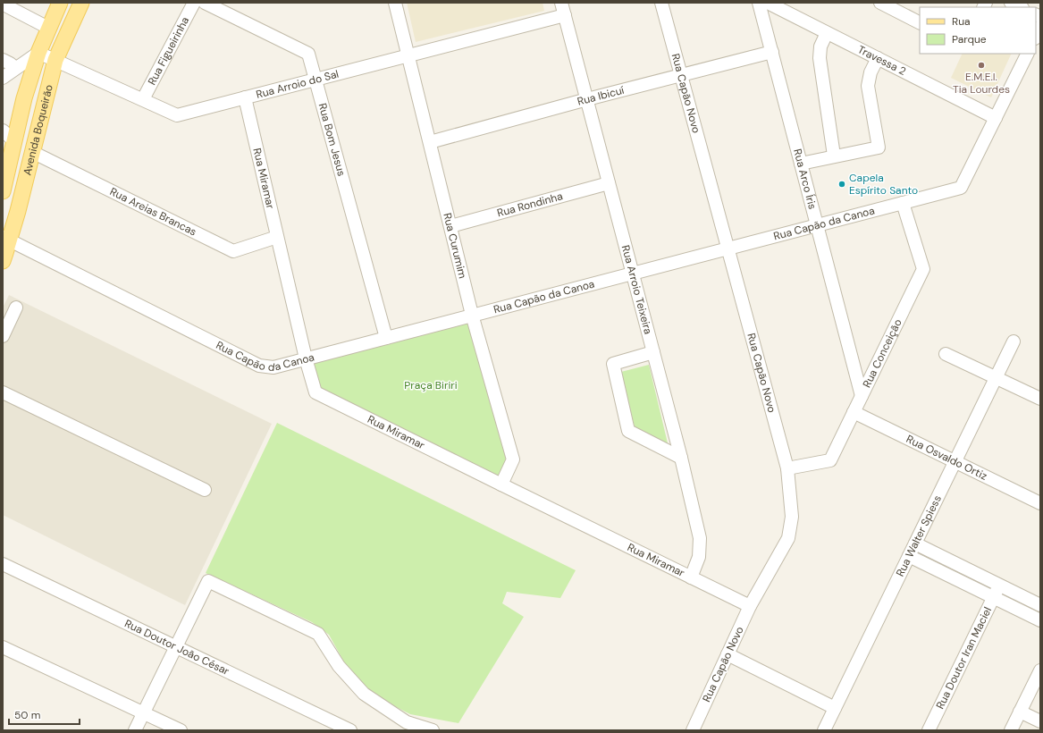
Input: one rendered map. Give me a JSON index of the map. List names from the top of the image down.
{
  "streets": {
    "main road": ["Avenida Boqueirão"],
    "street": [
      "Rua Figueirinha",
      "Travessa 2",
      "Rua Arroio do Sal",
      "Rua Capão Novo",
      "Rua Ibicuí",
      "Rua Bom Jesus",
      "Rua Miramar",
      "Rua Arco Íris",
      "Rua Rondinha",
      "Rua Areias Brancas",
      "Rua Capão da Canoa",
      "Rua Curumim",
      "Rua Arroio Teixeira",
      "Rua Conceição",
      "Rua Osvaldo Ortiz",
      "Rua Walter Spiess",
      "Rua Doutor João César",
      "Rua Doutor Iran Maciel"
    ]
  },
  "crossings": [
    ["Rua Figueirinha", "Rua Arroio do Sal"],
    ["Travessa 2", "Rua Capão da Canoa"],
    ["Rua Arroio do Sal", "Avenida Boqueirão"],
    ["Rua Arroio do Sal", "Rua Bom Jesus"],
    ["Rua Arroio do Sal", "Rua Miramar"],
    ["Rua Arroio do Sal", "Rua Curumim"],
    ["Rua Arroio do Sal", "Rua Arroio Teixeira"],
    ["Rua Capão Novo", "Rua Ibicuí"],
    ["Rua Capão Novo", "Rua Miramar"],
    ["Rua Capão Novo", "Rua Capão da Canoa"],
    ["Rua Capão Novo", "Rua Conceição"],
    ["Rua Ibicuí", "Rua Arco Íris"],
    ["Rua Ibicuí", "Rua Curumim"],
    ["Rua Ibicuí", "Rua Arroio Teixeira"],
    ["Avenida Boqueirão", "Rua Areias Brancas"],
    ["Avenida Boqueirão", "Rua Capão da Canoa"],
    ["Rua Bom Jesus", "Rua Capão da Canoa"],
    ["Rua Miramar", "Rua Areias Brancas"],
    ["Rua Miramar", "Rua Capão da Canoa"],
    ["Rua Miramar", "Rua Curumim"],
    ["Rua Miramar", "Rua Arroio Teixeira"],
    ["Rua Arco Íris", "Rua Capão da Canoa"],
    ["Rua Arco Íris", "Rua Conceição"],
    ["Rua Rondinha", "Rua Curumim"],
    ["Rua Rondinha", "Rua Arroio Teixeira"],
    ["Rua Capão da Canoa", "Rua Curumim"],
    ["Rua Capão da Canoa", "Rua Arroio Teixeira"],
    ["Rua Capão da Canoa", "Rua Conceição"],
    ["Rua Conceição", "Rua Osvaldo Ortiz"],
    ["Rua Osvaldo Ortiz", "Rua Walter Spiess"]
  ],
  "parks": ["Praça Biriri"],
  "places": ["E.M.E.I. Tia Lourdes", "Capela Espírito Santo"],
  "legend": ["Rua", "Parque"],
  "scale_bar": "50 m"
}
